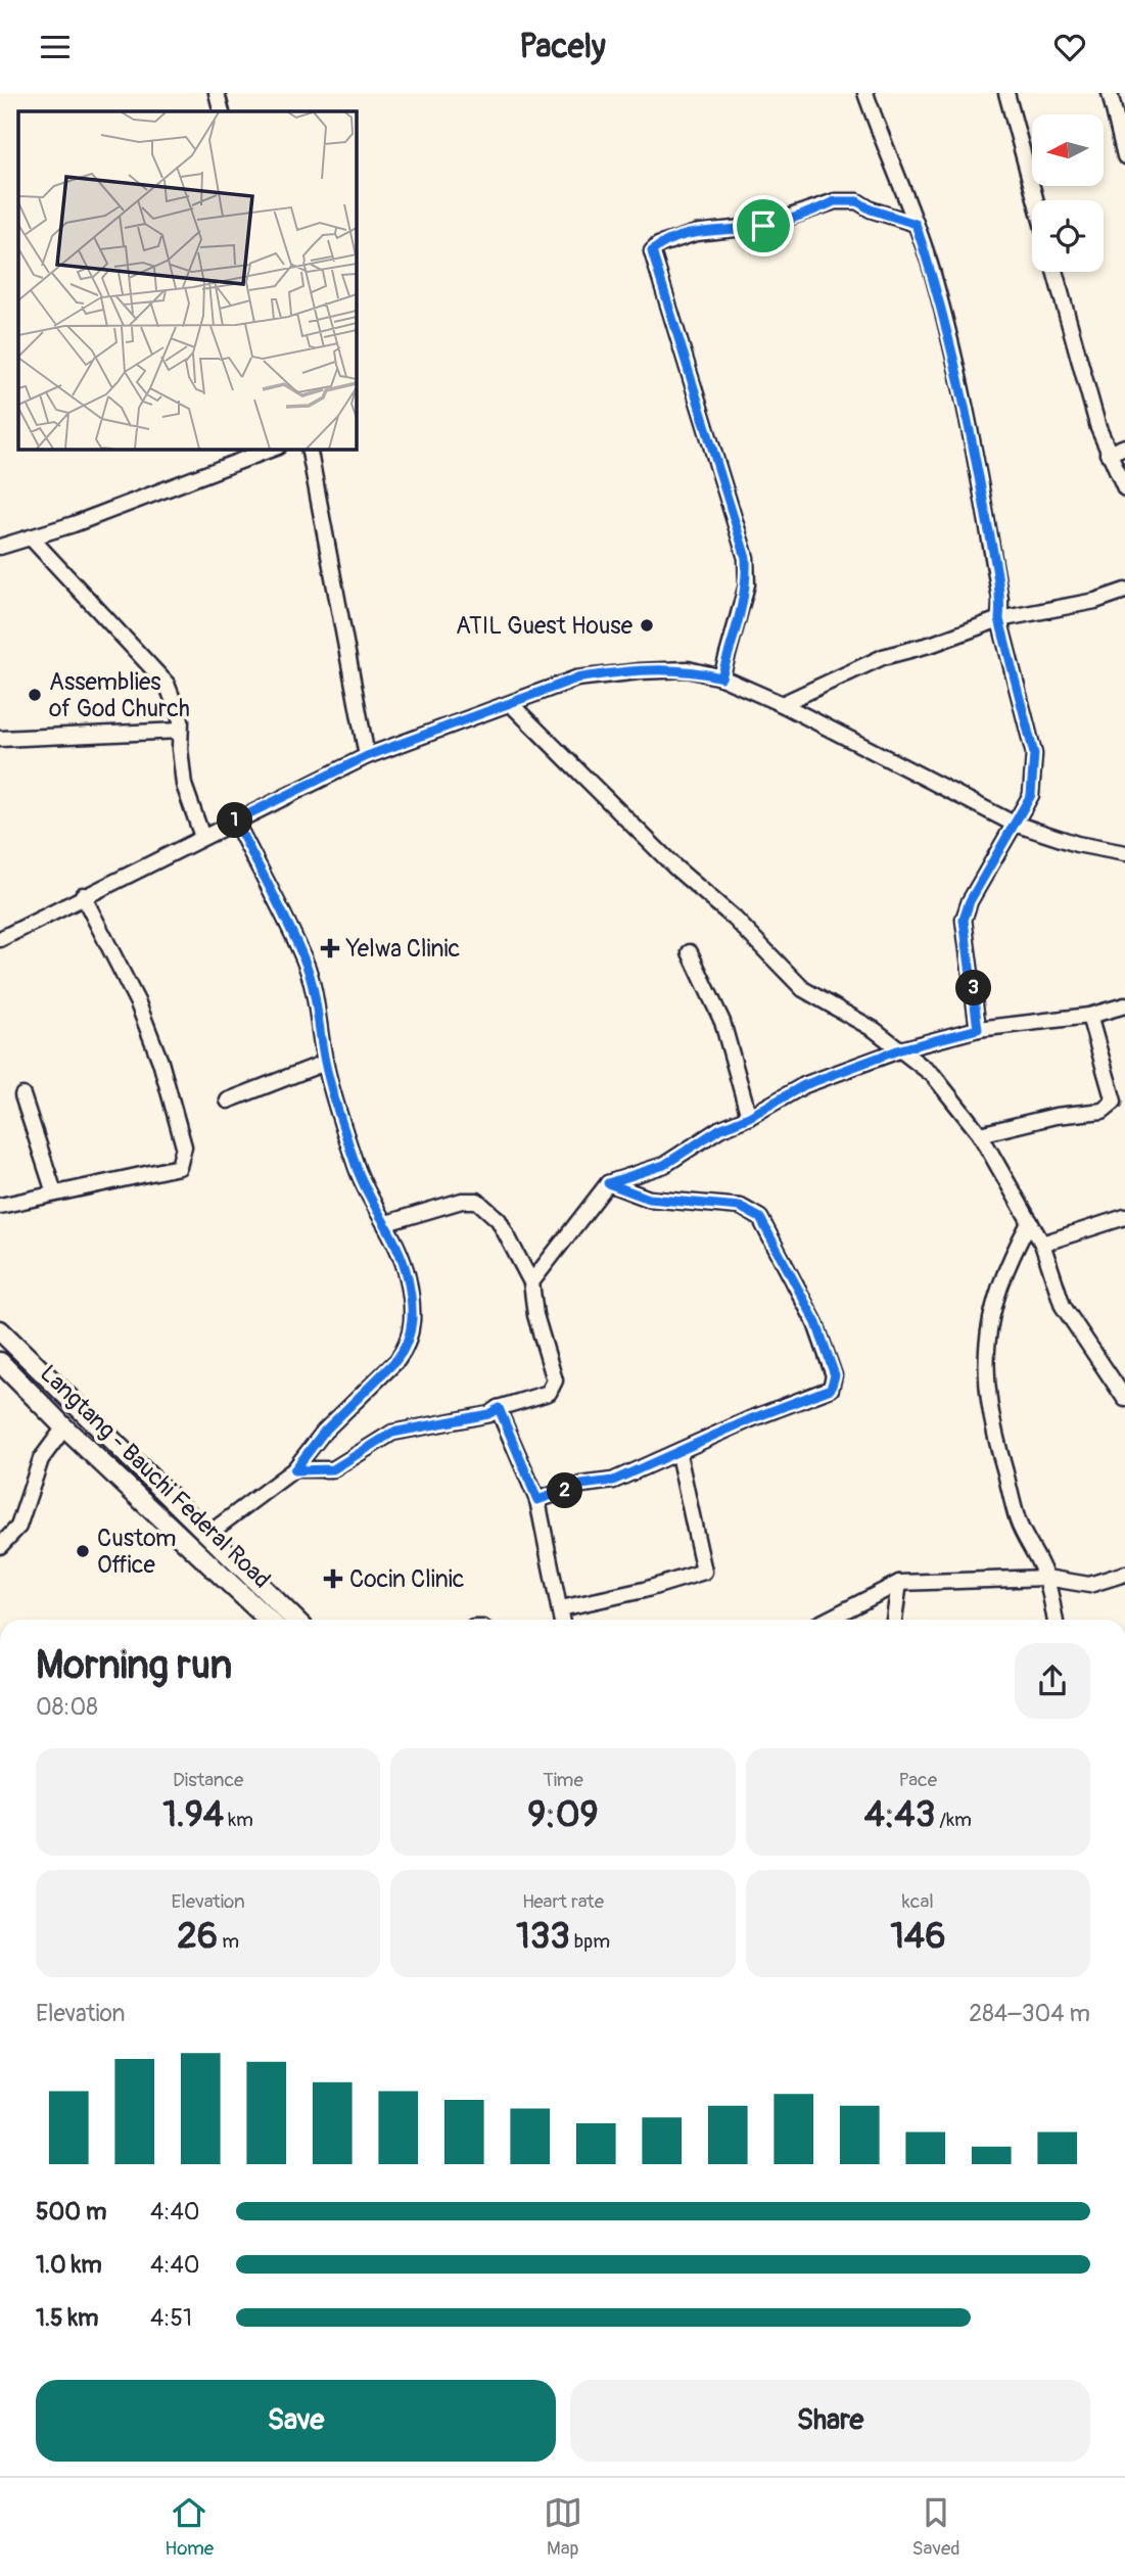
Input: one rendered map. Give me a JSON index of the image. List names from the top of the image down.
{
  "streets": {
    "main road": ["Langtang - Bauchi Federal Road"]
  },
  "places": {
    "other": ["ATIL Guest House", "Assemblies of God Church", "Custom Office"],
    "health": ["Yelwa Clinic", "Cocin Clinic"]
  },
  "north": "left",
  "page": {
    "header": "Pacely",
    "pins": ["1", "3", "2"],
    "heading": ["Morning run", "08:08"],
    "stats": [
      ["Distance", "1.94 km"],
      ["Time", "9:09"],
      ["Pace", "4:43 /km"],
      ["Elevation", "26 m"],
      ["Heart rate", "133 bpm"],
      ["kcal", "146"]
    ],
    "chart": ["Elevation", "284–304 m"],
    "list": [
      {
        "name": "500 m",
        "note": "4:40"
      },
      {
        "name": "1.0 km",
        "note": "4:40"
      },
      {
        "name": "1.5 km",
        "note": "4:51"
      }
    ],
    "buttons": ["Save", "Share"],
    "tabs": ["Home", "Map", "Saved"]
  }
}
